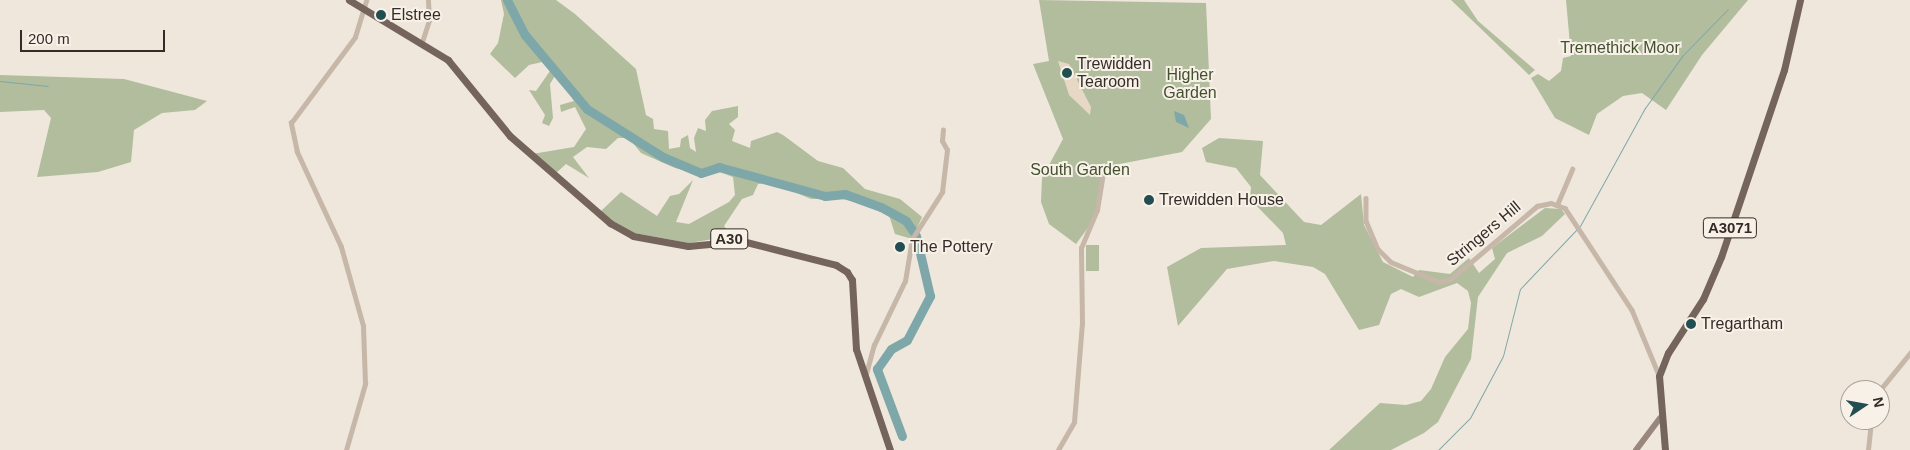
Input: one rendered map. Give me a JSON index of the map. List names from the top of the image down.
{
  "streets": {
    "main road": ["A3071", "A30"],
    "street": ["Stringers Hill"]
  },
  "parks": ["Tremethick Moor", "Higher Garden", "South Garden"],
  "places": [
    "Elstree",
    "Trewidden Tearoom",
    "Trewidden House",
    "The Pottery",
    "Tregartham"
  ],
  "scale_bar": "200 m",
  "north": "right"
}
